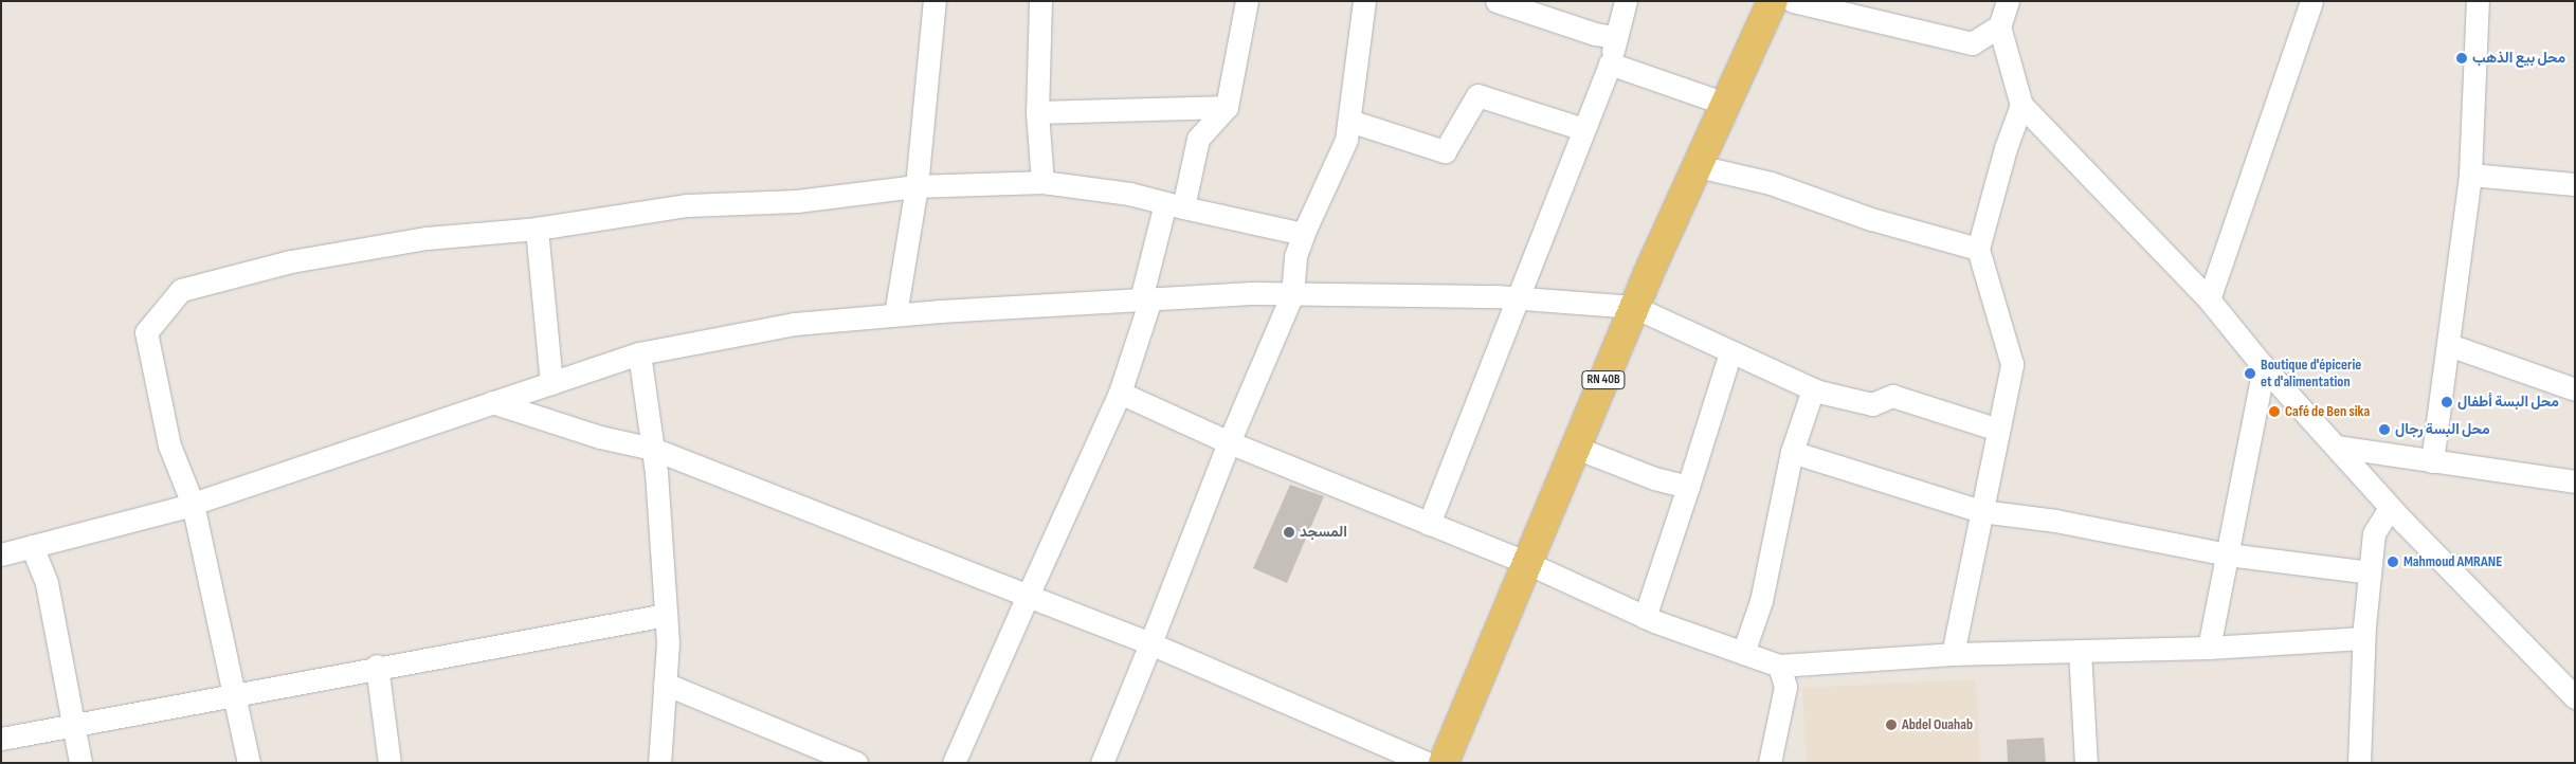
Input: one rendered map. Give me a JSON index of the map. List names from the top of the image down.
{
  "streets": {
    "main road": ["RN 40B"]
  },
  "places": [
    "محل بيع الذهب",
    "Boutique d'épicerie et d'alimentation",
    "محل البسة أطفال",
    "Café de Ben sika",
    "محل البسة رجال",
    "المسجد",
    "Mahmoud AMRANE",
    "Abdel Ouahab"
  ]
}
